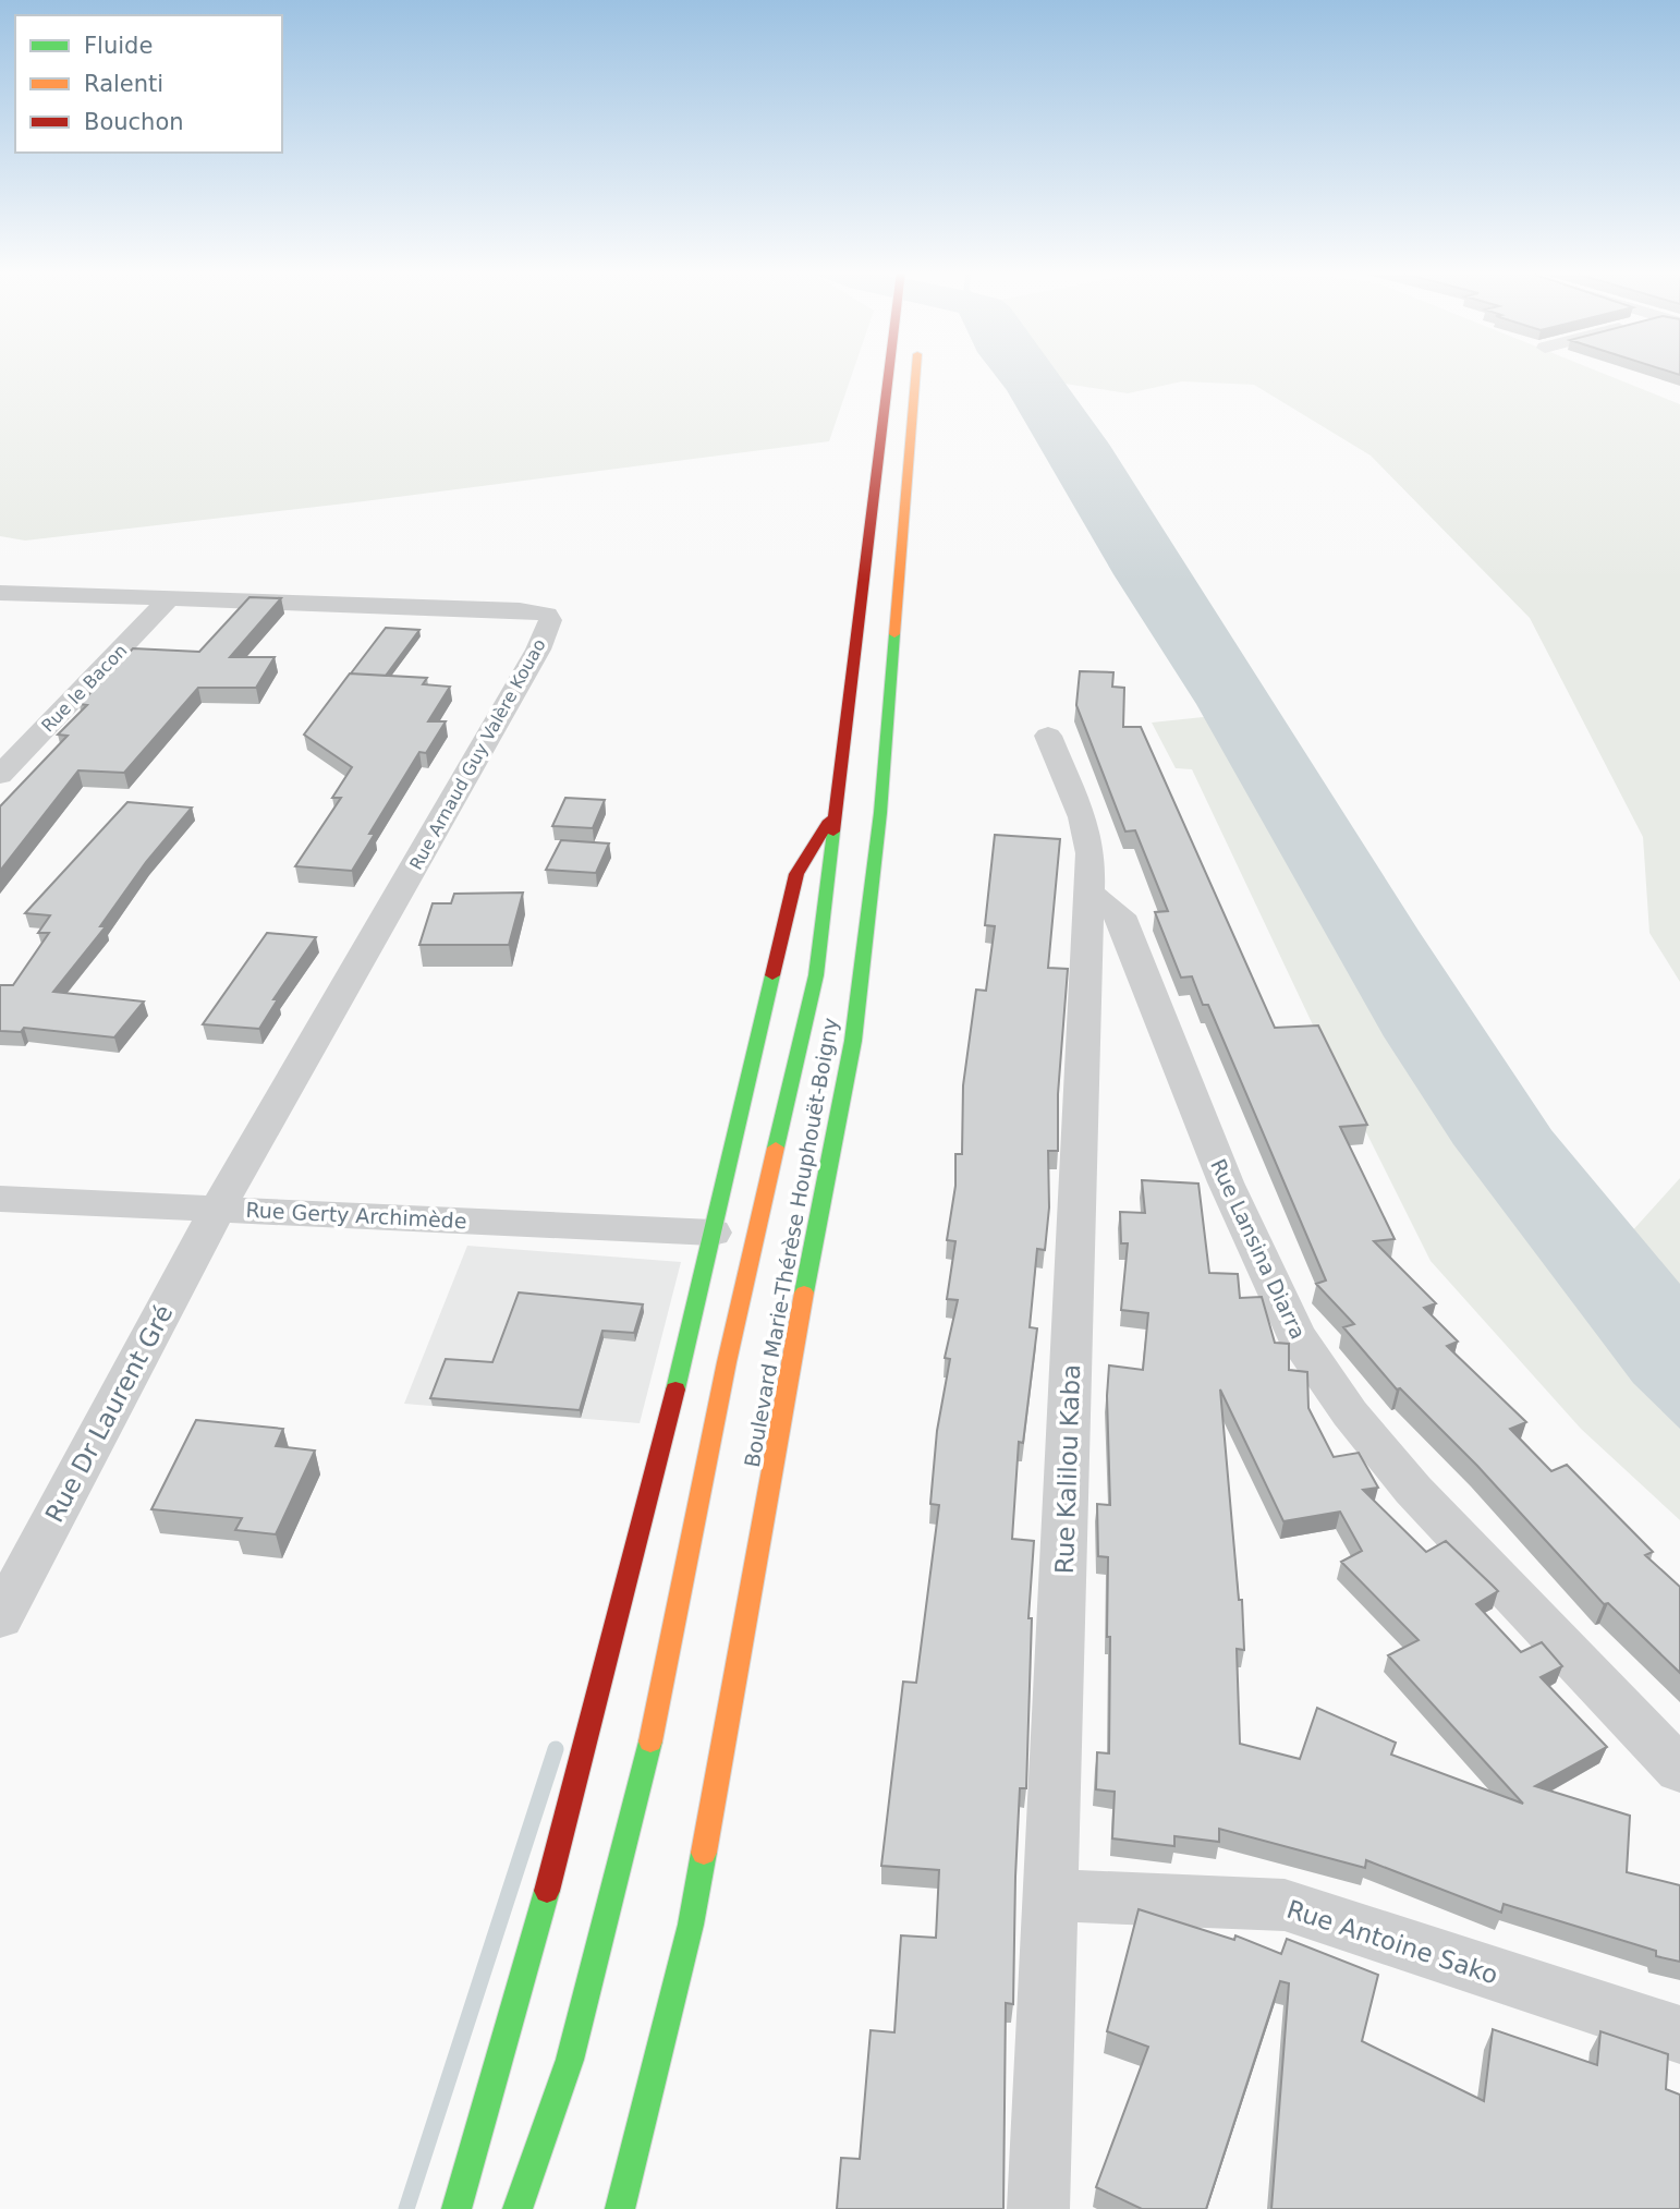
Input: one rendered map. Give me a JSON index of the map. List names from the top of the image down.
{
  "streets": {
    "main road": ["Boulevard Marie-Thérèse Houphouët-Boigny"],
    "street": [
      "Rue le Bacon",
      "Rue Arnaud Guy Valère Kouao",
      "Rue Gerty Archimède",
      "Rue Lansina Diarra",
      "Rue Dr Laurent Gré",
      "Rue Kalilou Kaba",
      "Rue Antoine Sako"
    ]
  },
  "crossings": [
    ["Rue le Bacon", "Rue Arnaud Guy Valère Kouao"],
    ["Rue Arnaud Guy Valère Kouao", "Rue Gerty Archimède"],
    ["Rue Arnaud Guy Valère Kouao", "Rue Dr Laurent Gré"],
    ["Rue Gerty Archimède", "Rue Dr Laurent Gré"],
    ["Rue Lansina Diarra", "Rue Kalilou Kaba"],
    ["Rue Kalilou Kaba", "Rue Antoine Sako"]
  ],
  "legend": ["Fluide", "Ralenti", "Bouchon"]
}
